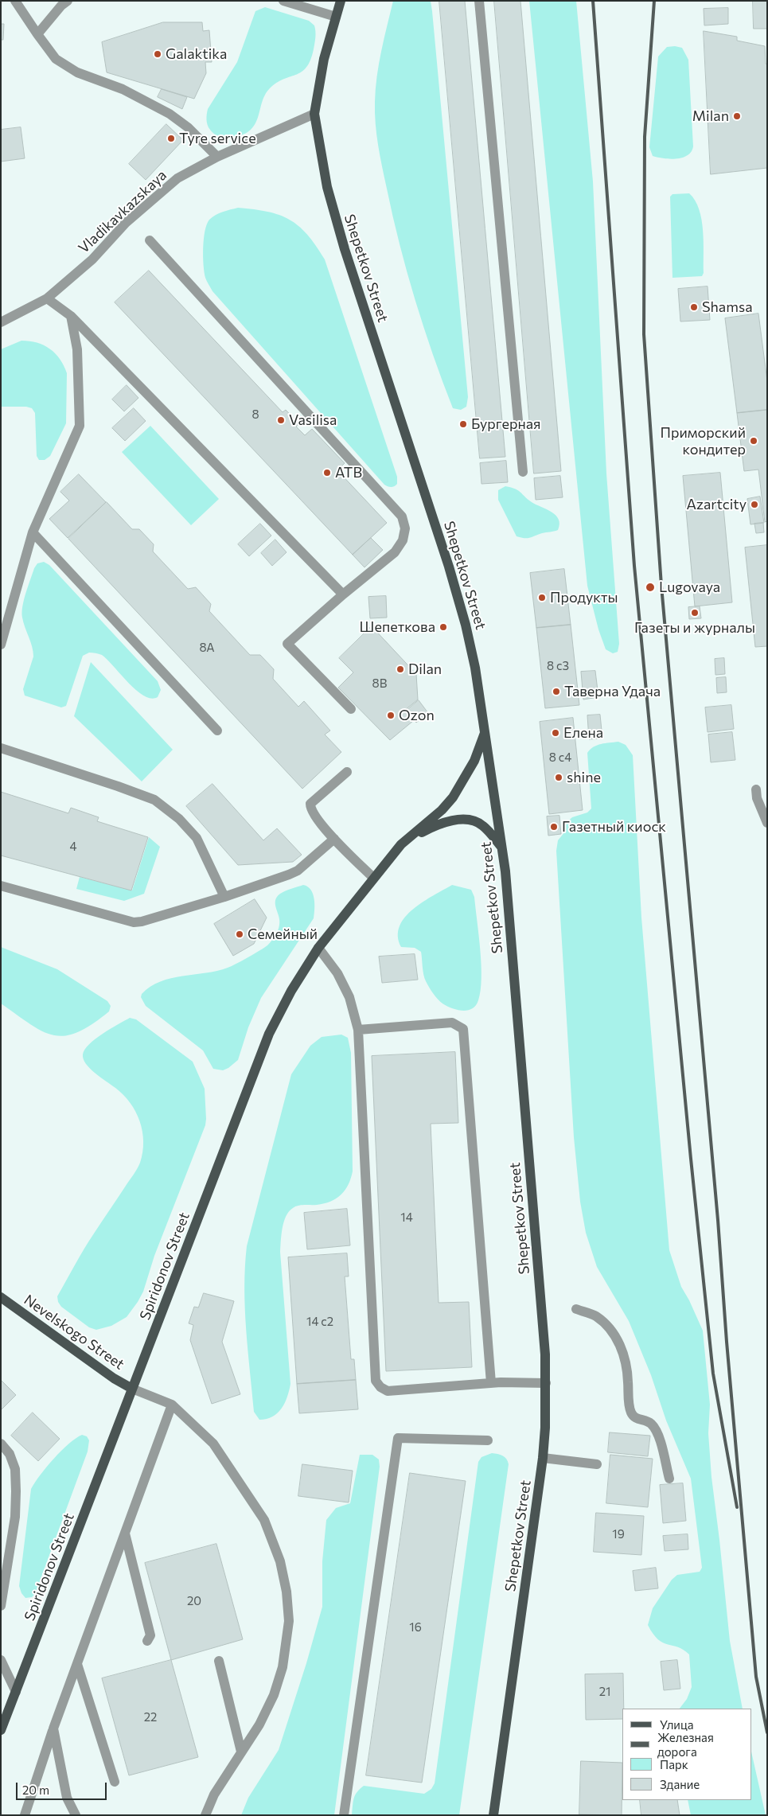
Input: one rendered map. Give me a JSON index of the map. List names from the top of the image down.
{
  "streets": {
    "main road": ["Shepetkov Street", "Spiridonov Street", "Nevelskogo Street"],
    "street": ["Vladikavkazskaya"]
  },
  "crossings": [
    ["Vladikavkazskaya", "Shepetkov Street"],
    ["Shepetkov Street", "Spiridonov Street"],
    ["Spiridonov Street", "Nevelskogo Street"]
  ],
  "places": [
    "Galaktika",
    "Milan",
    "Tyre service",
    "Shamsa",
    "Vasilisa",
    "Бургерная",
    "Приморский кондитер",
    "ATB",
    "Azartcity",
    "Lugovaya",
    "Продукты",
    "Газеты и журналы",
    "Шепеткова",
    "Dilan",
    "Таверна Удача",
    "Ozon",
    "Елена",
    "shine",
    "Газетный киоск",
    "Семейный"
  ],
  "house_numbers": [
    "8",
    "8А",
    "8 с3",
    "8В",
    "8 с4",
    "4",
    "14",
    "14 с2",
    "19",
    "20",
    "16",
    "21",
    "22"
  ],
  "legend": [
    "Улица",
    "Железная дорога",
    "Парк",
    "Здание"
  ],
  "scale_bar": "20 m"
}
